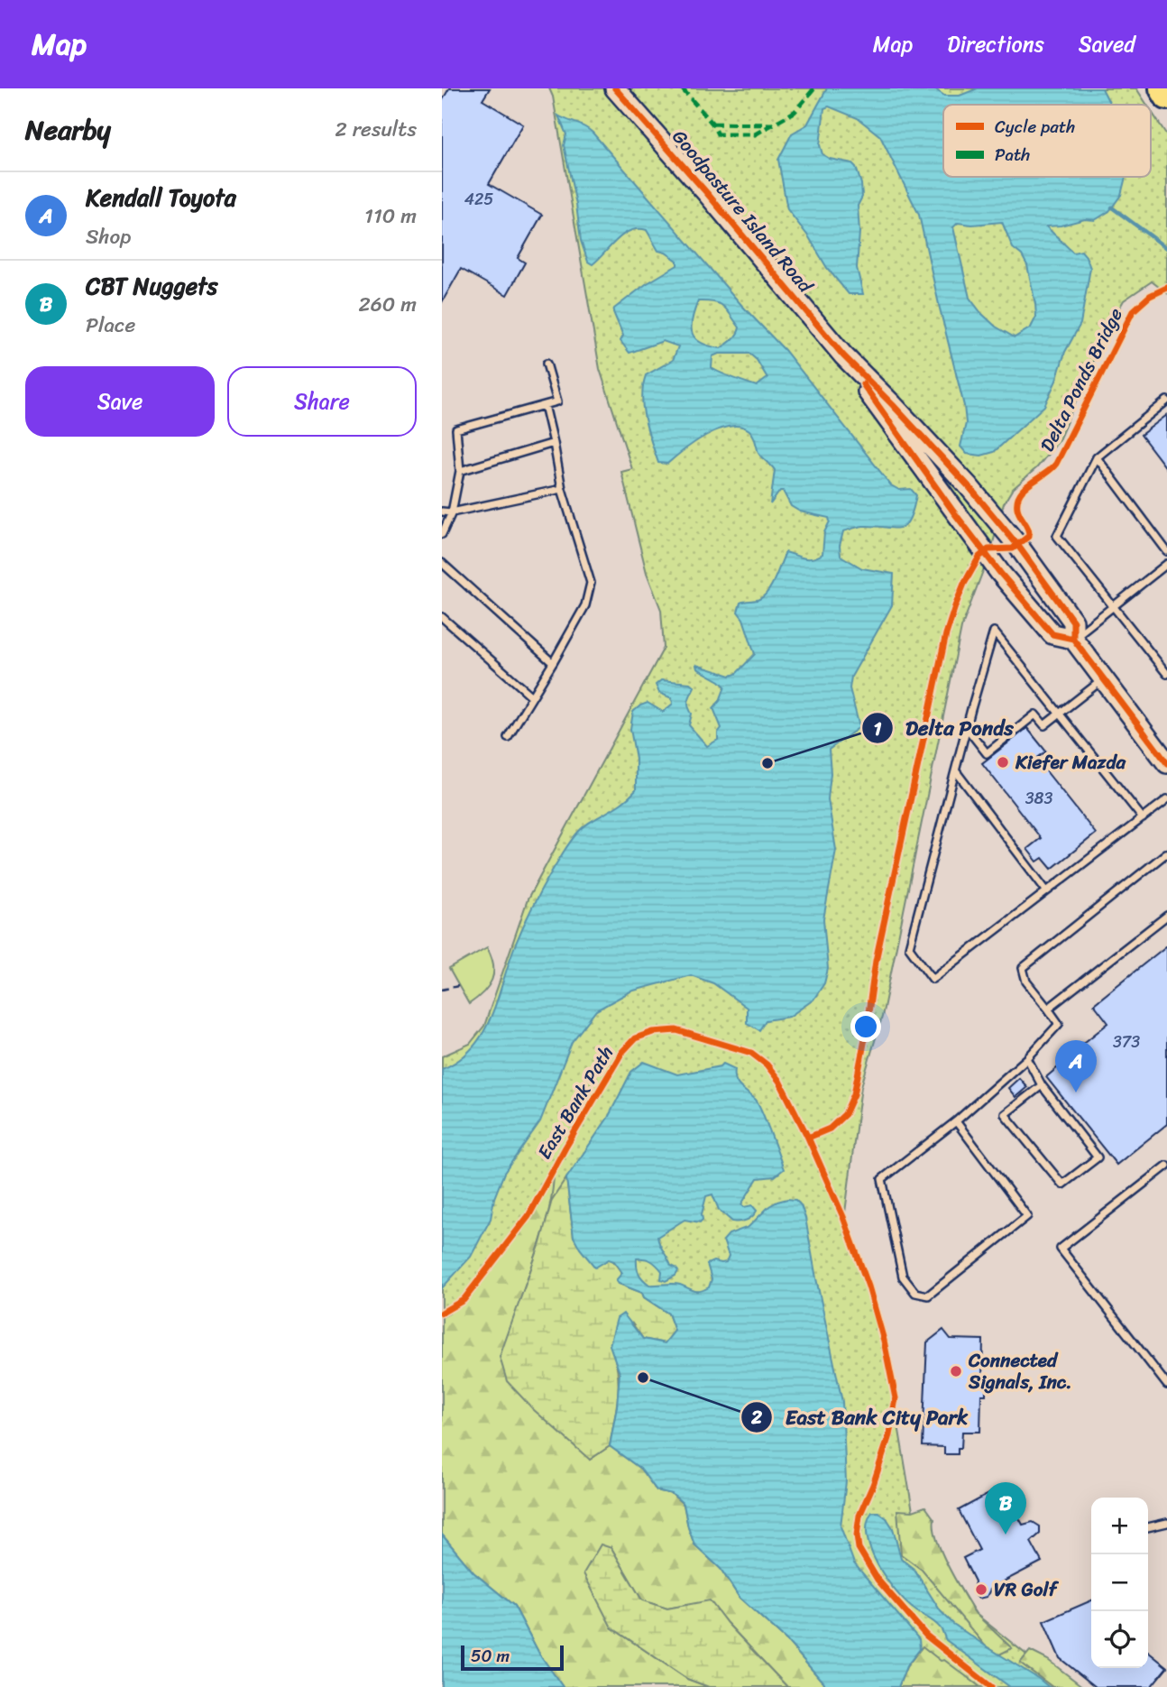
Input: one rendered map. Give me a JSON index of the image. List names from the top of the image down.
{
  "streets": {
    "main road": ["Goodpasture Island Road"],
    "cycle path": ["Delta Ponds Bridge", "East Bank Path"]
  },
  "places": [
    "Kiefer Mazda",
    "Delta Ponds",
    "Connected Signals, Inc.",
    "East Bank City Park",
    "VR Golf"
  ],
  "house_numbers": ["425", "383", "373"],
  "legend": ["Cycle path", "Path"],
  "scale_bar": "50 m",
  "page": {
    "header": "Map",
    "nav": ["Map", "Directions", "Saved"],
    "heading": ["Nearby", "2 results"],
    "list": [
      {
        "mark": "A",
        "name": "Kendall Toyota",
        "note": "Shop",
        "value": "110 m"
      },
      {
        "mark": "B",
        "name": "CBT Nuggets",
        "note": "Place",
        "value": "260 m"
      }
    ],
    "buttons": ["Save", "Share"],
    "pins": ["A", "B"],
    "map_buttons": ["+", "−"],
    "scale": "50 m"
  }
}
